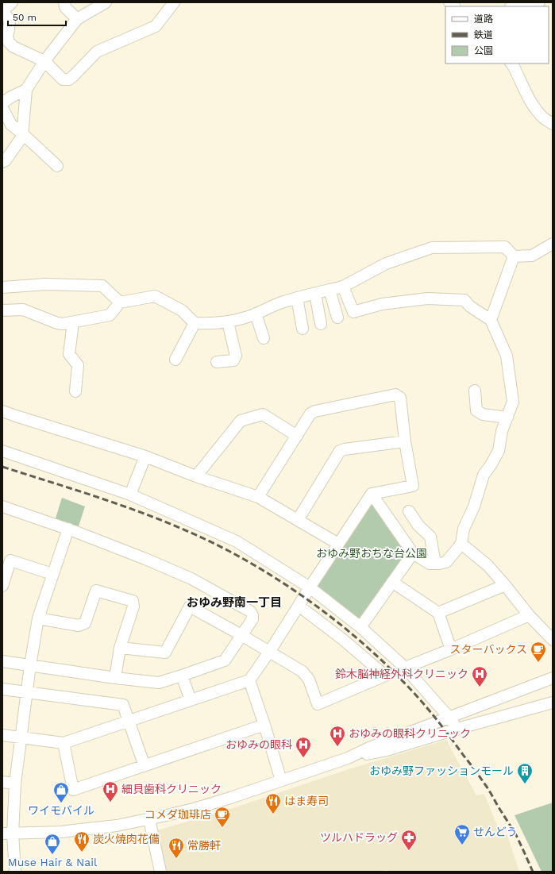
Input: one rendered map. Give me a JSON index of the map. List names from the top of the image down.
{
  "districts": ["おゆみ野南一丁目"],
  "parks": ["おゆみ野おちな台公園"],
  "places": {
    "cafe": ["スターバックス", "コメダ珈琲店"],
    "hospital": [
      "鈴木脳神経外科クリニック",
      "おゆみの眼科クリニック",
      "おゆみの眼科",
      "細貝歯科クリニック"
    ],
    "building": ["おゆみ野ファッションモール"],
    "shop": ["ワイモバイル", "Muse Hair & Nail"],
    "restaurant": ["はま寿司", "炭火焼肉花備", "常勝軒"],
    "supermarket": ["せんどう"],
    "pharmacy": ["ツルハドラッグ"]
  },
  "legend": ["道路", "鉄道", "公園"],
  "scale_bar": "50 m"
}
